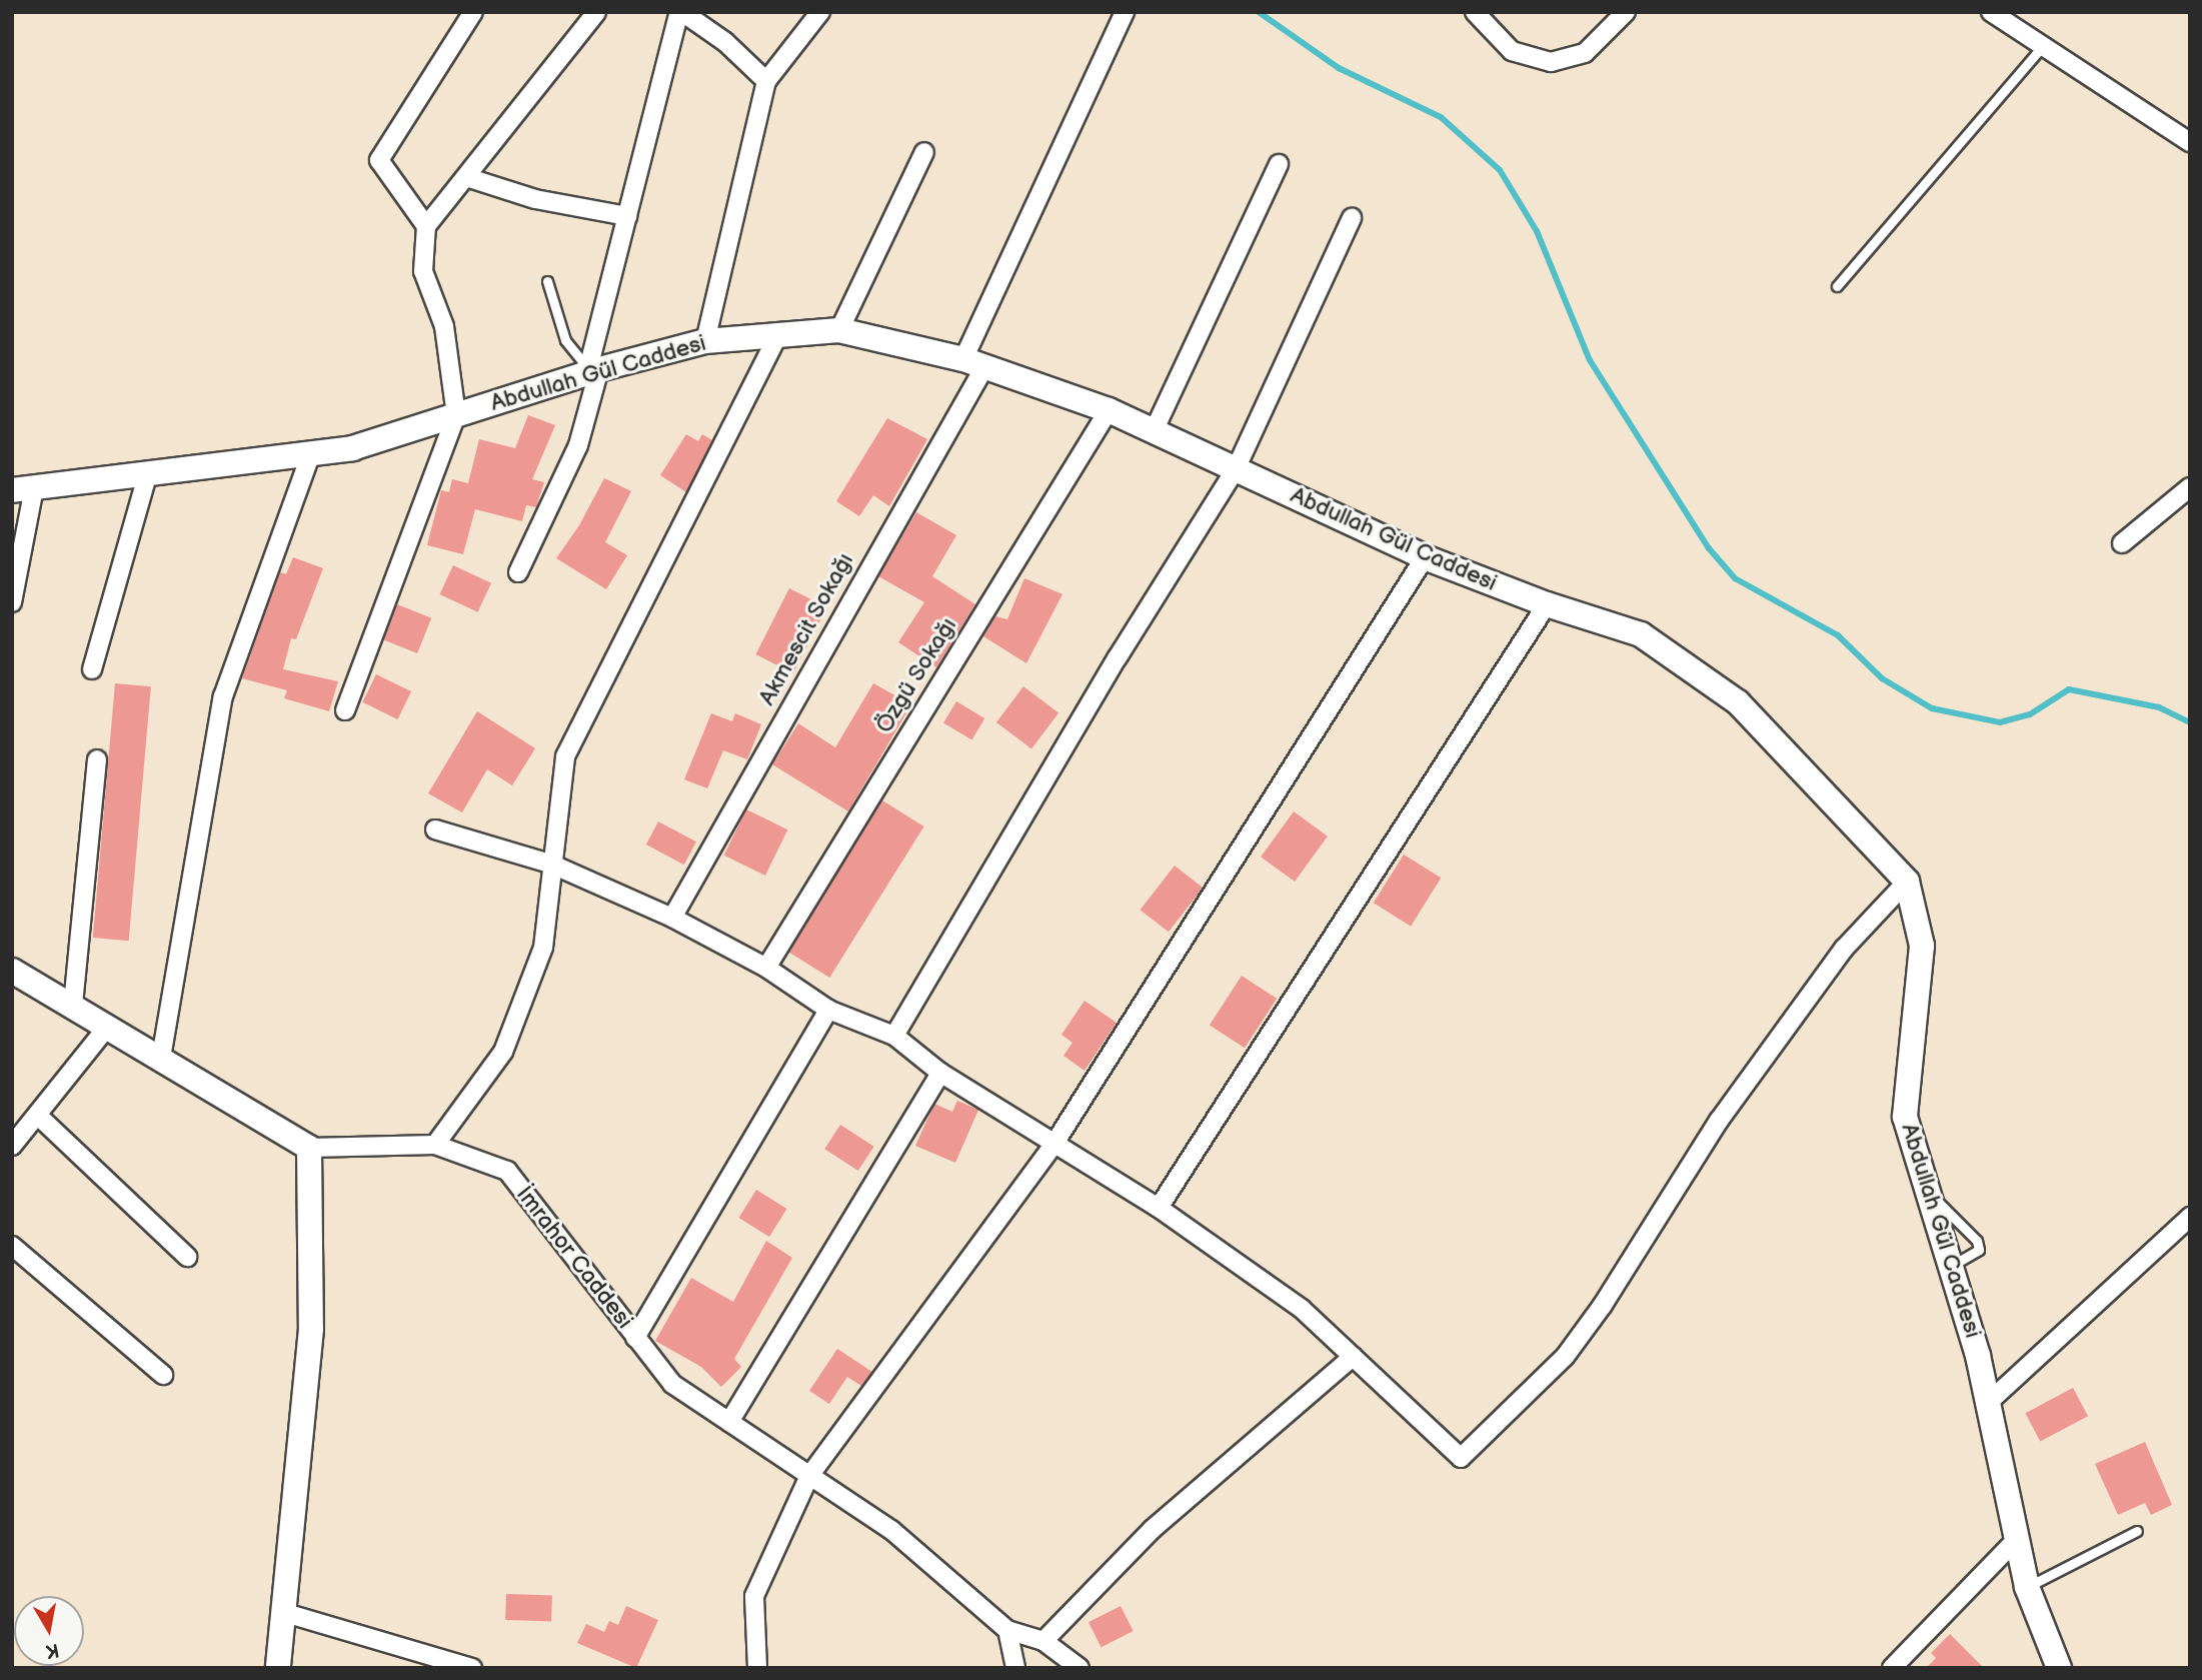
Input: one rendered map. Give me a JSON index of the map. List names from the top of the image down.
{
  "streets": {
    "street": [
      "Abdullah Gül Caddesi",
      "Akmescit Sokağı",
      "Özgü Sokağı",
      "İmrahor Caddesi"
    ]
  },
  "crossings": [
    ["Abdullah Gül Caddesi", "Akmescit Sokağı"],
    ["Abdullah Gül Caddesi", "Özgü Sokağı"]
  ],
  "north": "bottom"
}
